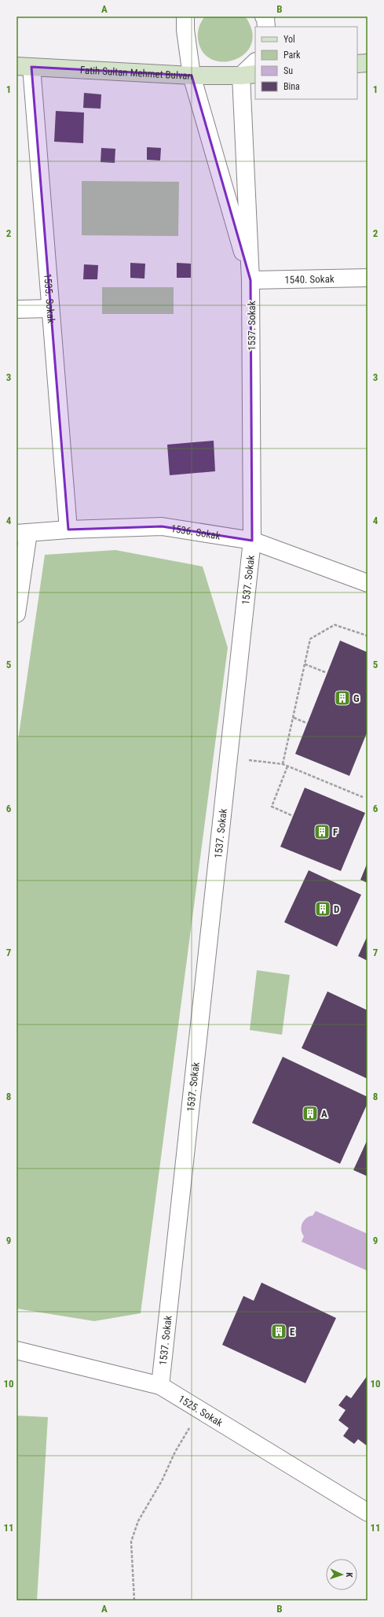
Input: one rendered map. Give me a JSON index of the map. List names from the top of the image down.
{
  "streets": {
    "main road": ["Fatih Sultan Mehmet Bulvarı"],
    "street": [
      "1540. Sokak",
      "1535. Sokak",
      "1537. Sokak",
      "1536. Sokak",
      "1525. Sokak"
    ]
  },
  "crossings": [
    ["Fatih Sultan Mehmet Bulvarı", "1535. Sokak"],
    ["Fatih Sultan Mehmet Bulvarı", "1537. Sokak"],
    ["1540. Sokak", "1537. Sokak"],
    ["1535. Sokak", "1536. Sokak"],
    ["1537. Sokak", "1536. Sokak"],
    ["1537. Sokak", "1525. Sokak"]
  ],
  "places": {
    "building": [
      "G",
      "F",
      "D",
      "A",
      "E"
    ]
  },
  "legend": [
    "Yol",
    "Park",
    "Su",
    "Bina"
  ],
  "north": "right",
  "grid": {
    "columns": ["A", "B"],
    "rows": [
      "1",
      "2",
      "3",
      "4",
      "5",
      "6",
      "7",
      "8",
      "9",
      "10",
      "11"
    ]
  }
}
